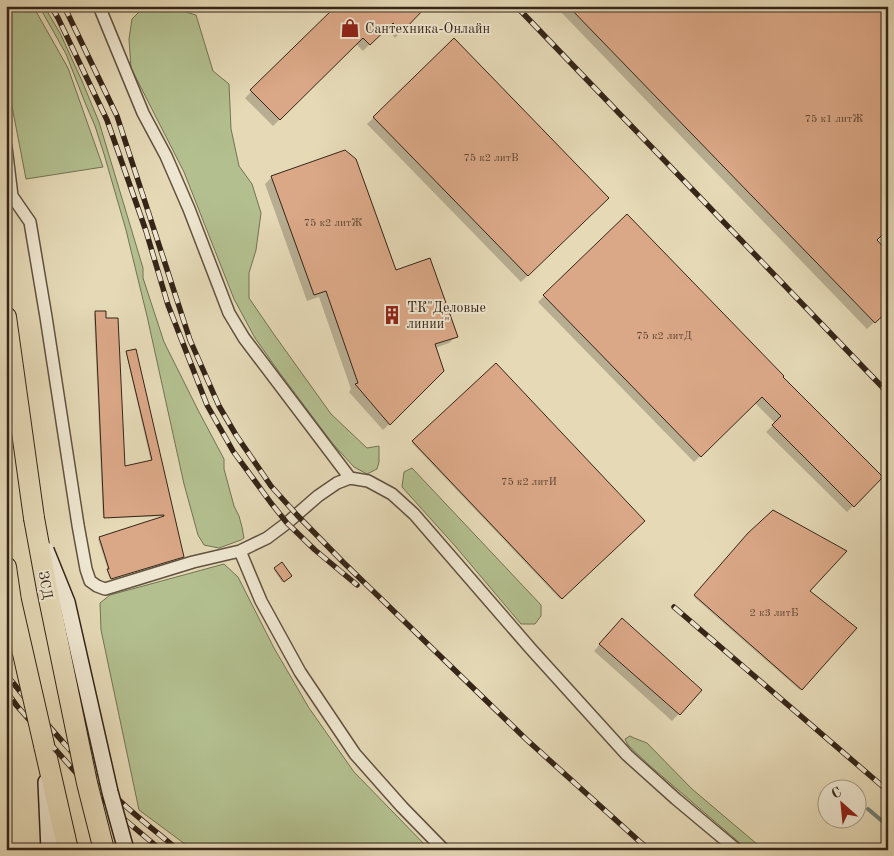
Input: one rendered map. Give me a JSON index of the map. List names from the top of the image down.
{
  "streets": {
    "highway": ["ЗСД"]
  },
  "places": {
    "shop": ["Сантехника-Онлайн"],
    "building": ["ТК\"Деловые линии\""]
  },
  "house_numbers": [
    "75 к1 литЖ",
    "75 к2 литВ",
    "75 к2 литЖ",
    "75 к2 литД",
    "75 к2 литИ",
    "2 к3 литБ"
  ],
  "north": "top left"
}
